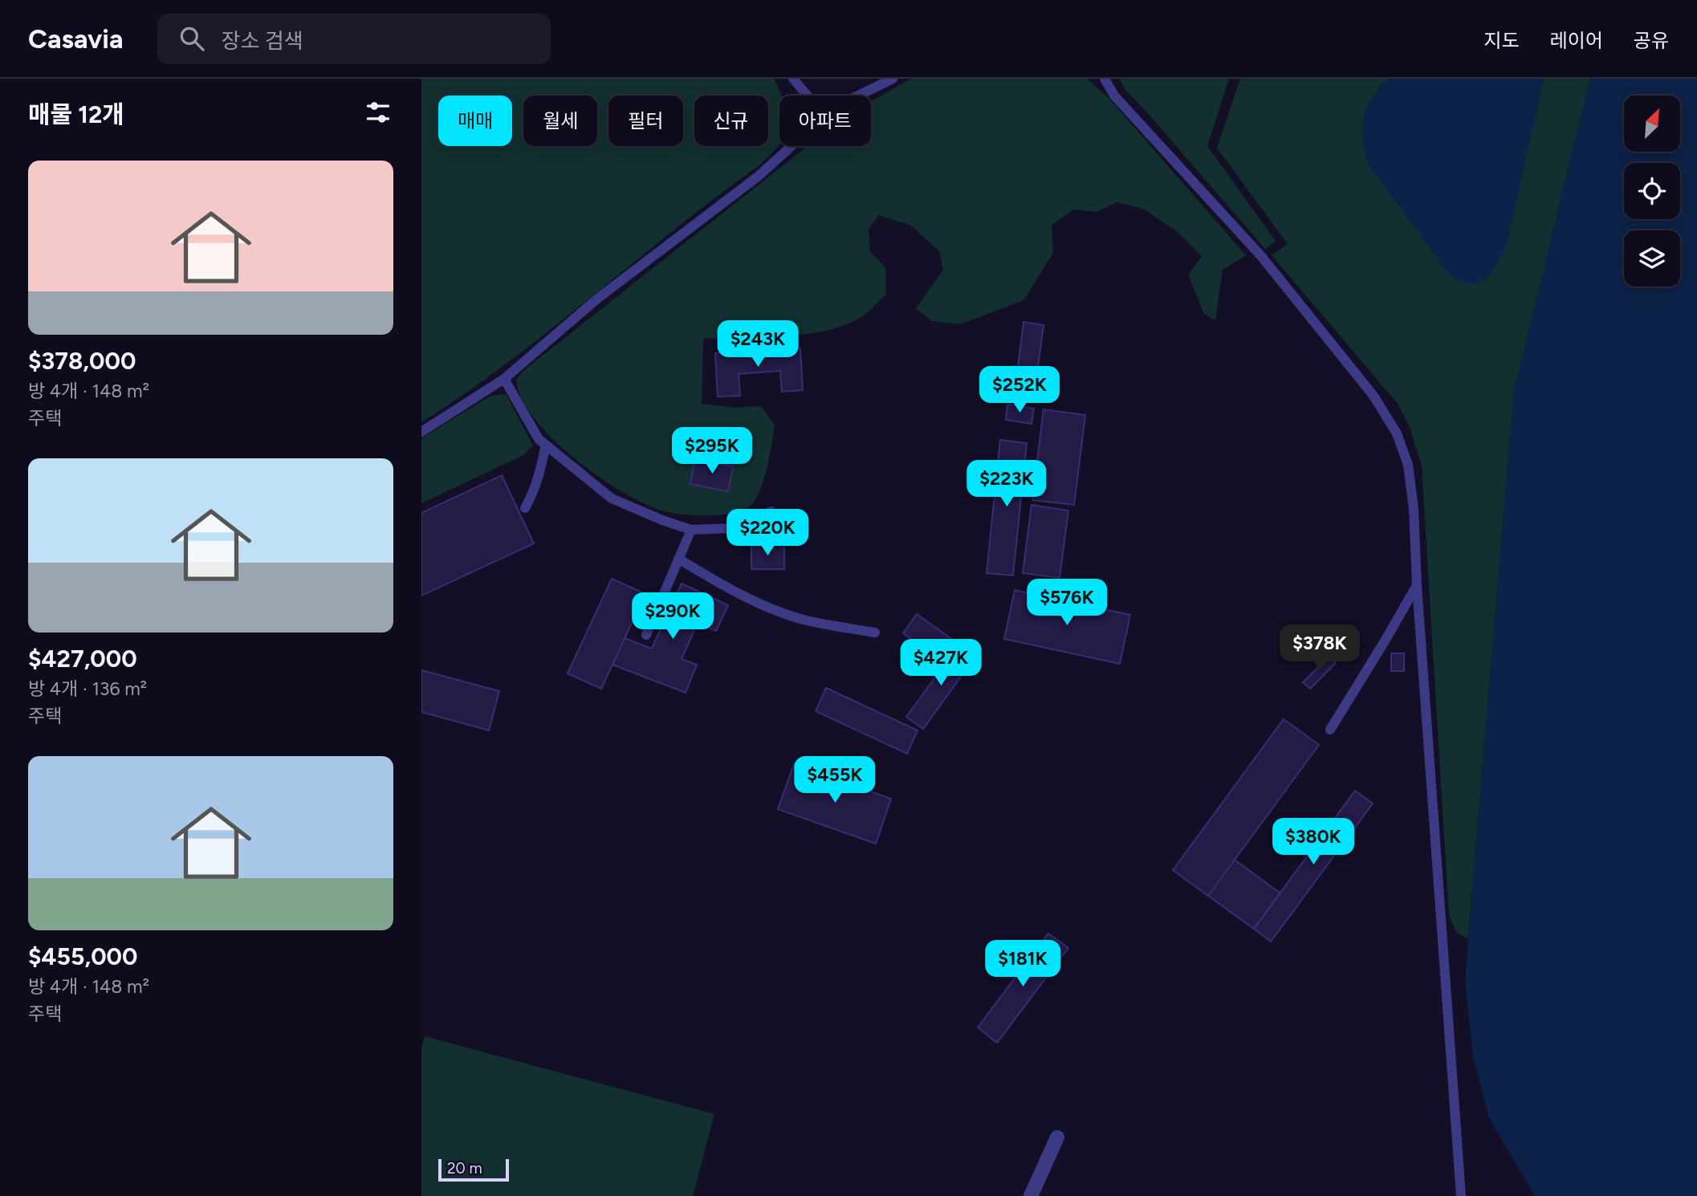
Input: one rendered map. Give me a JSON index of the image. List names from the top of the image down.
{
  "scale_bar": "20 m",
  "north": "top right",
  "page": {
    "header": "Casavia",
    "search": "장소 검색",
    "nav": ["지도", "레이어", "공유"],
    "heading": "매물 12개",
    "chip": [
      "매매",
      "월세",
      "필터",
      "신규",
      "아파트"
    ],
    "list": [
      {
        "name": "$378,000",
        "note": "방 4개 · 148 m² · 주택"
      },
      {
        "name": "$427,000",
        "note": "방 4개 · 136 m² · 주택"
      },
      {
        "name": "$455,000",
        "note": "방 4개 · 148 m² · 주택"
      }
    ],
    "price": [
      "$243K",
      "$252K",
      "$295K",
      "$223K",
      "$220K",
      "$576K",
      "$290K",
      "$378K",
      "$427K",
      "$455K",
      "$380K",
      "$181K"
    ],
    "scale": "20 m"
  }
}
